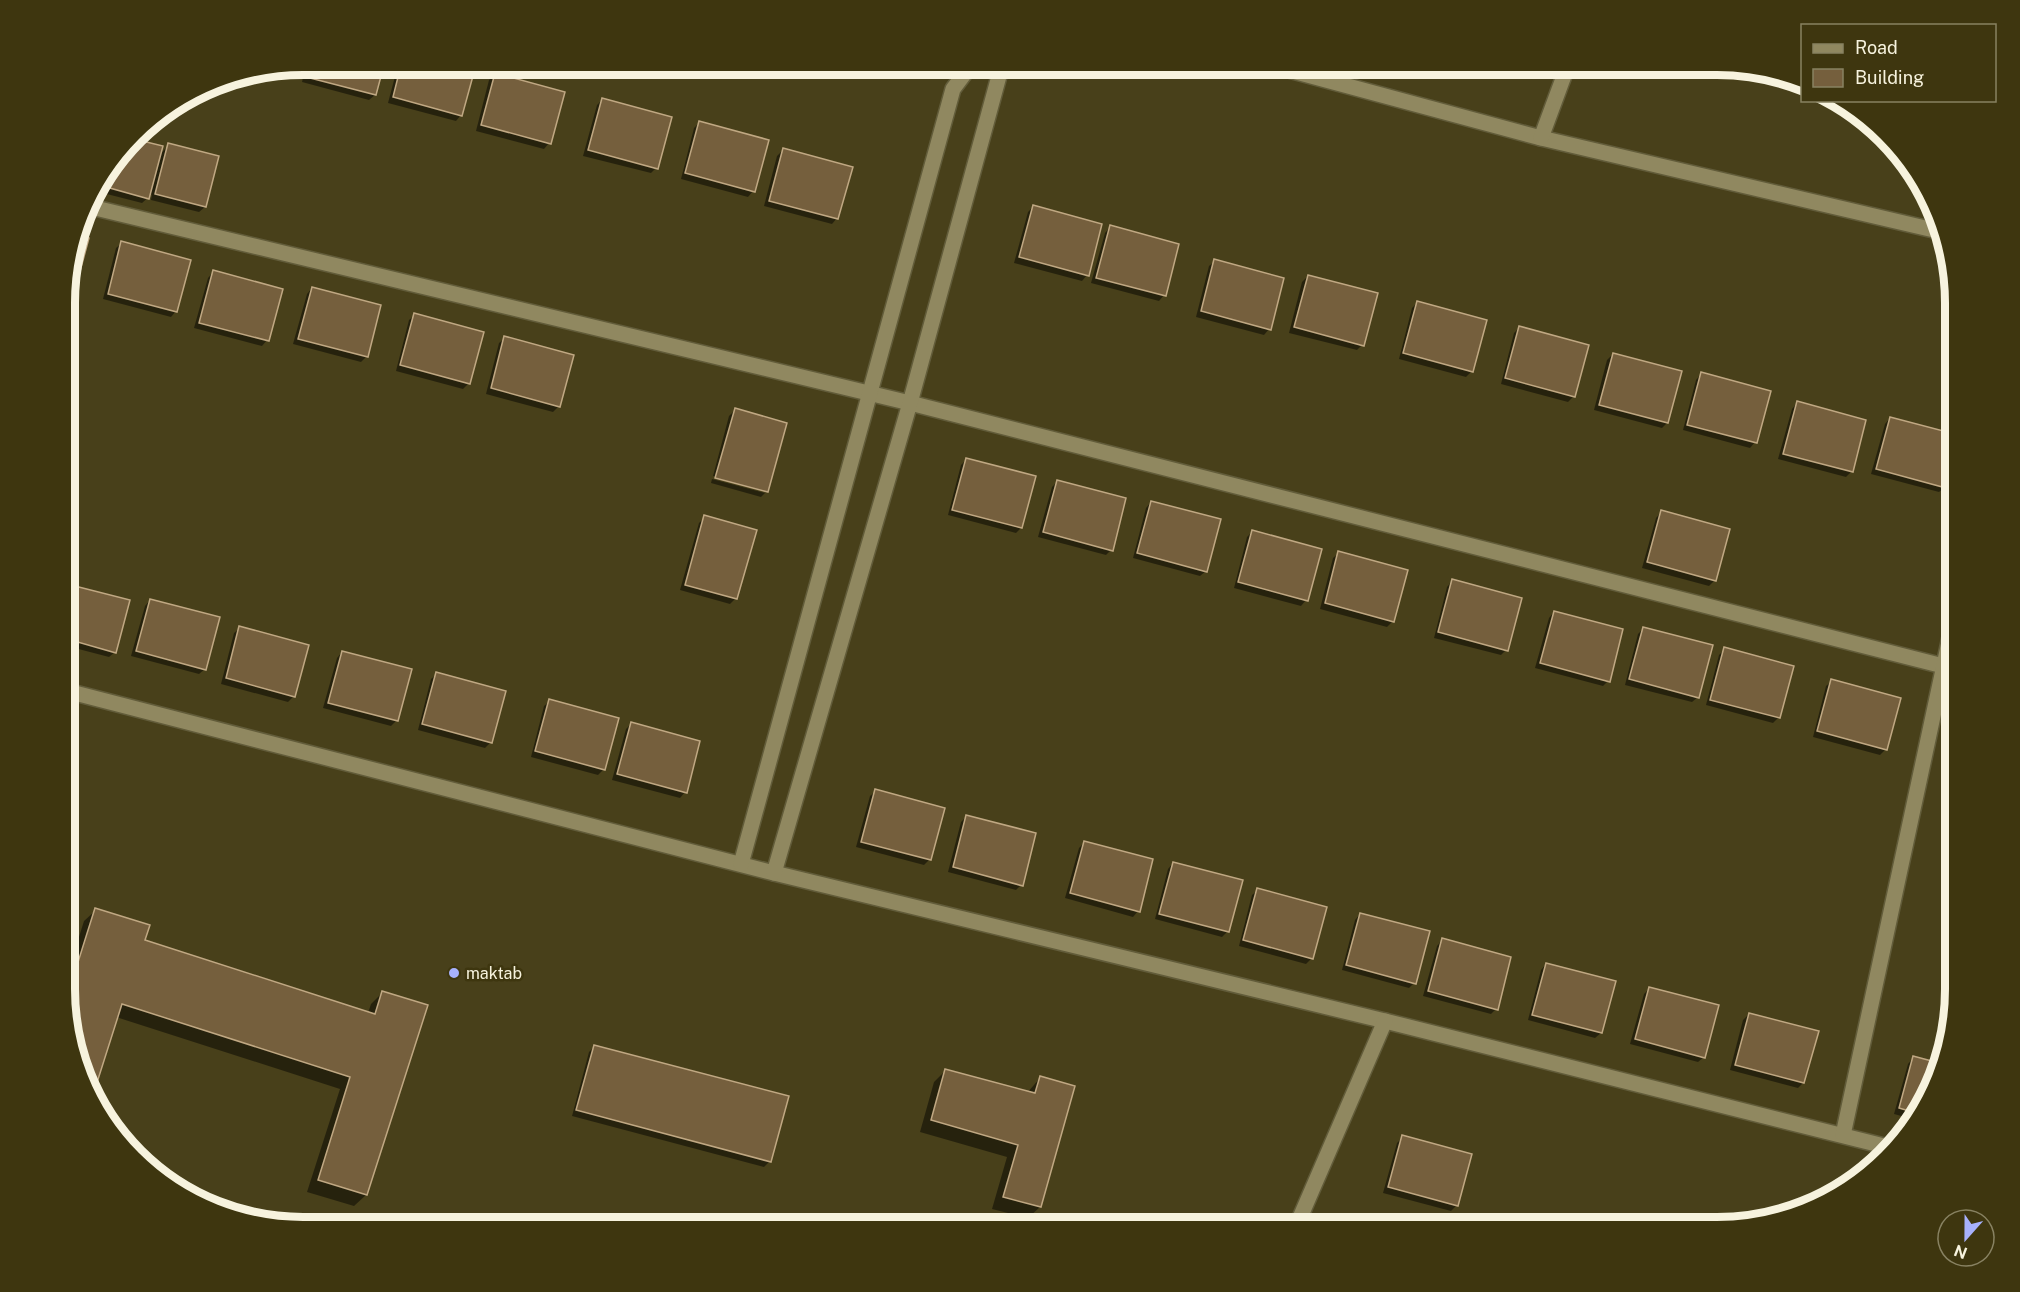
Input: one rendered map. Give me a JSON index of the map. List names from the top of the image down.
{
  "places": ["maktab"],
  "legend": ["Road", "Building"],
  "north": "bottom"
}
